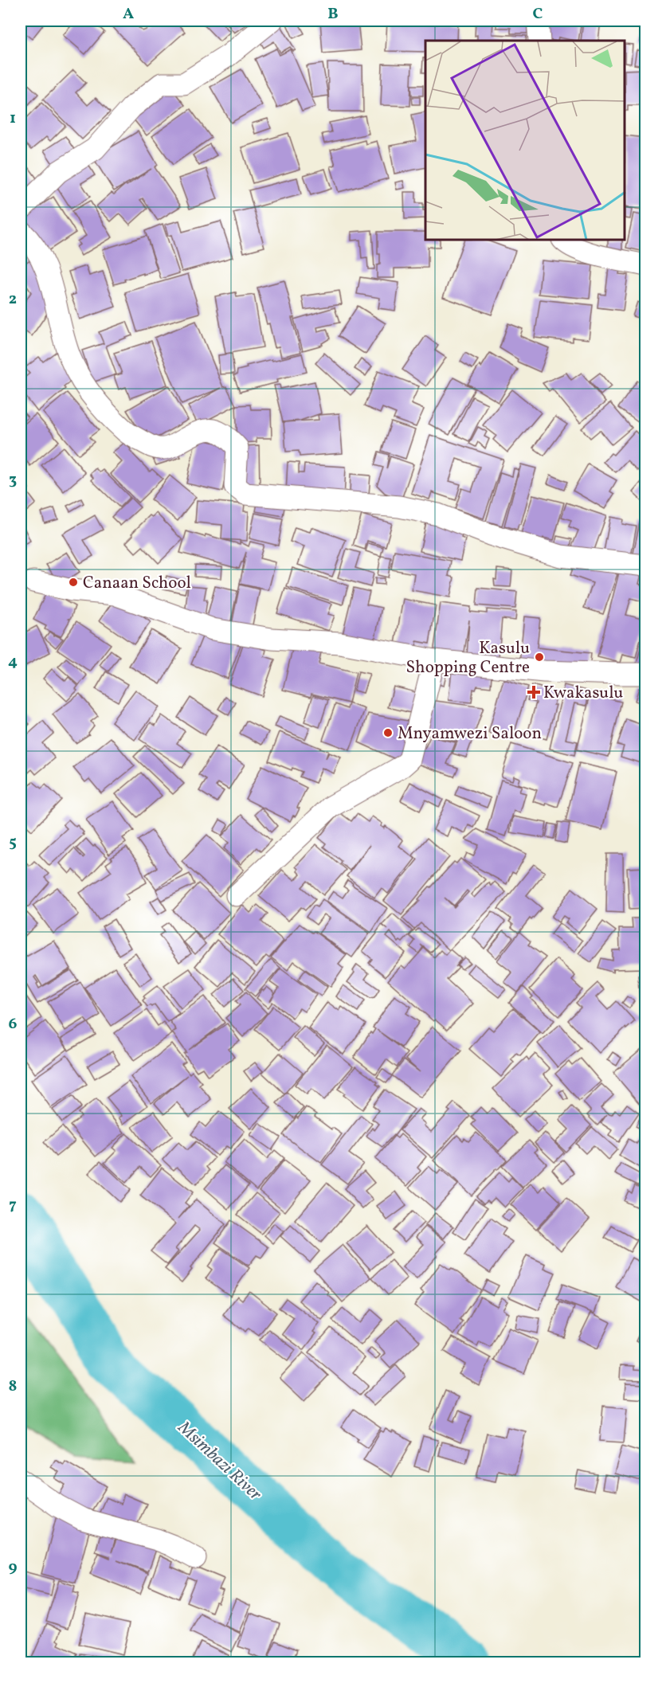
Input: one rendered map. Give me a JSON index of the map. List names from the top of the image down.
{
  "water": ["Msimbazi River"],
  "places": {
    "other": ["Canaan School", "Kasulu Shopping Centre", "Mnyamwezi Saloon"],
    "health": ["Kwakasulu"]
  },
  "grid": {
    "columns": ["A", "B", "C"],
    "rows": [
      "1",
      "2",
      "3",
      "4",
      "5",
      "6",
      "7",
      "8",
      "9"
    ]
  }
}
